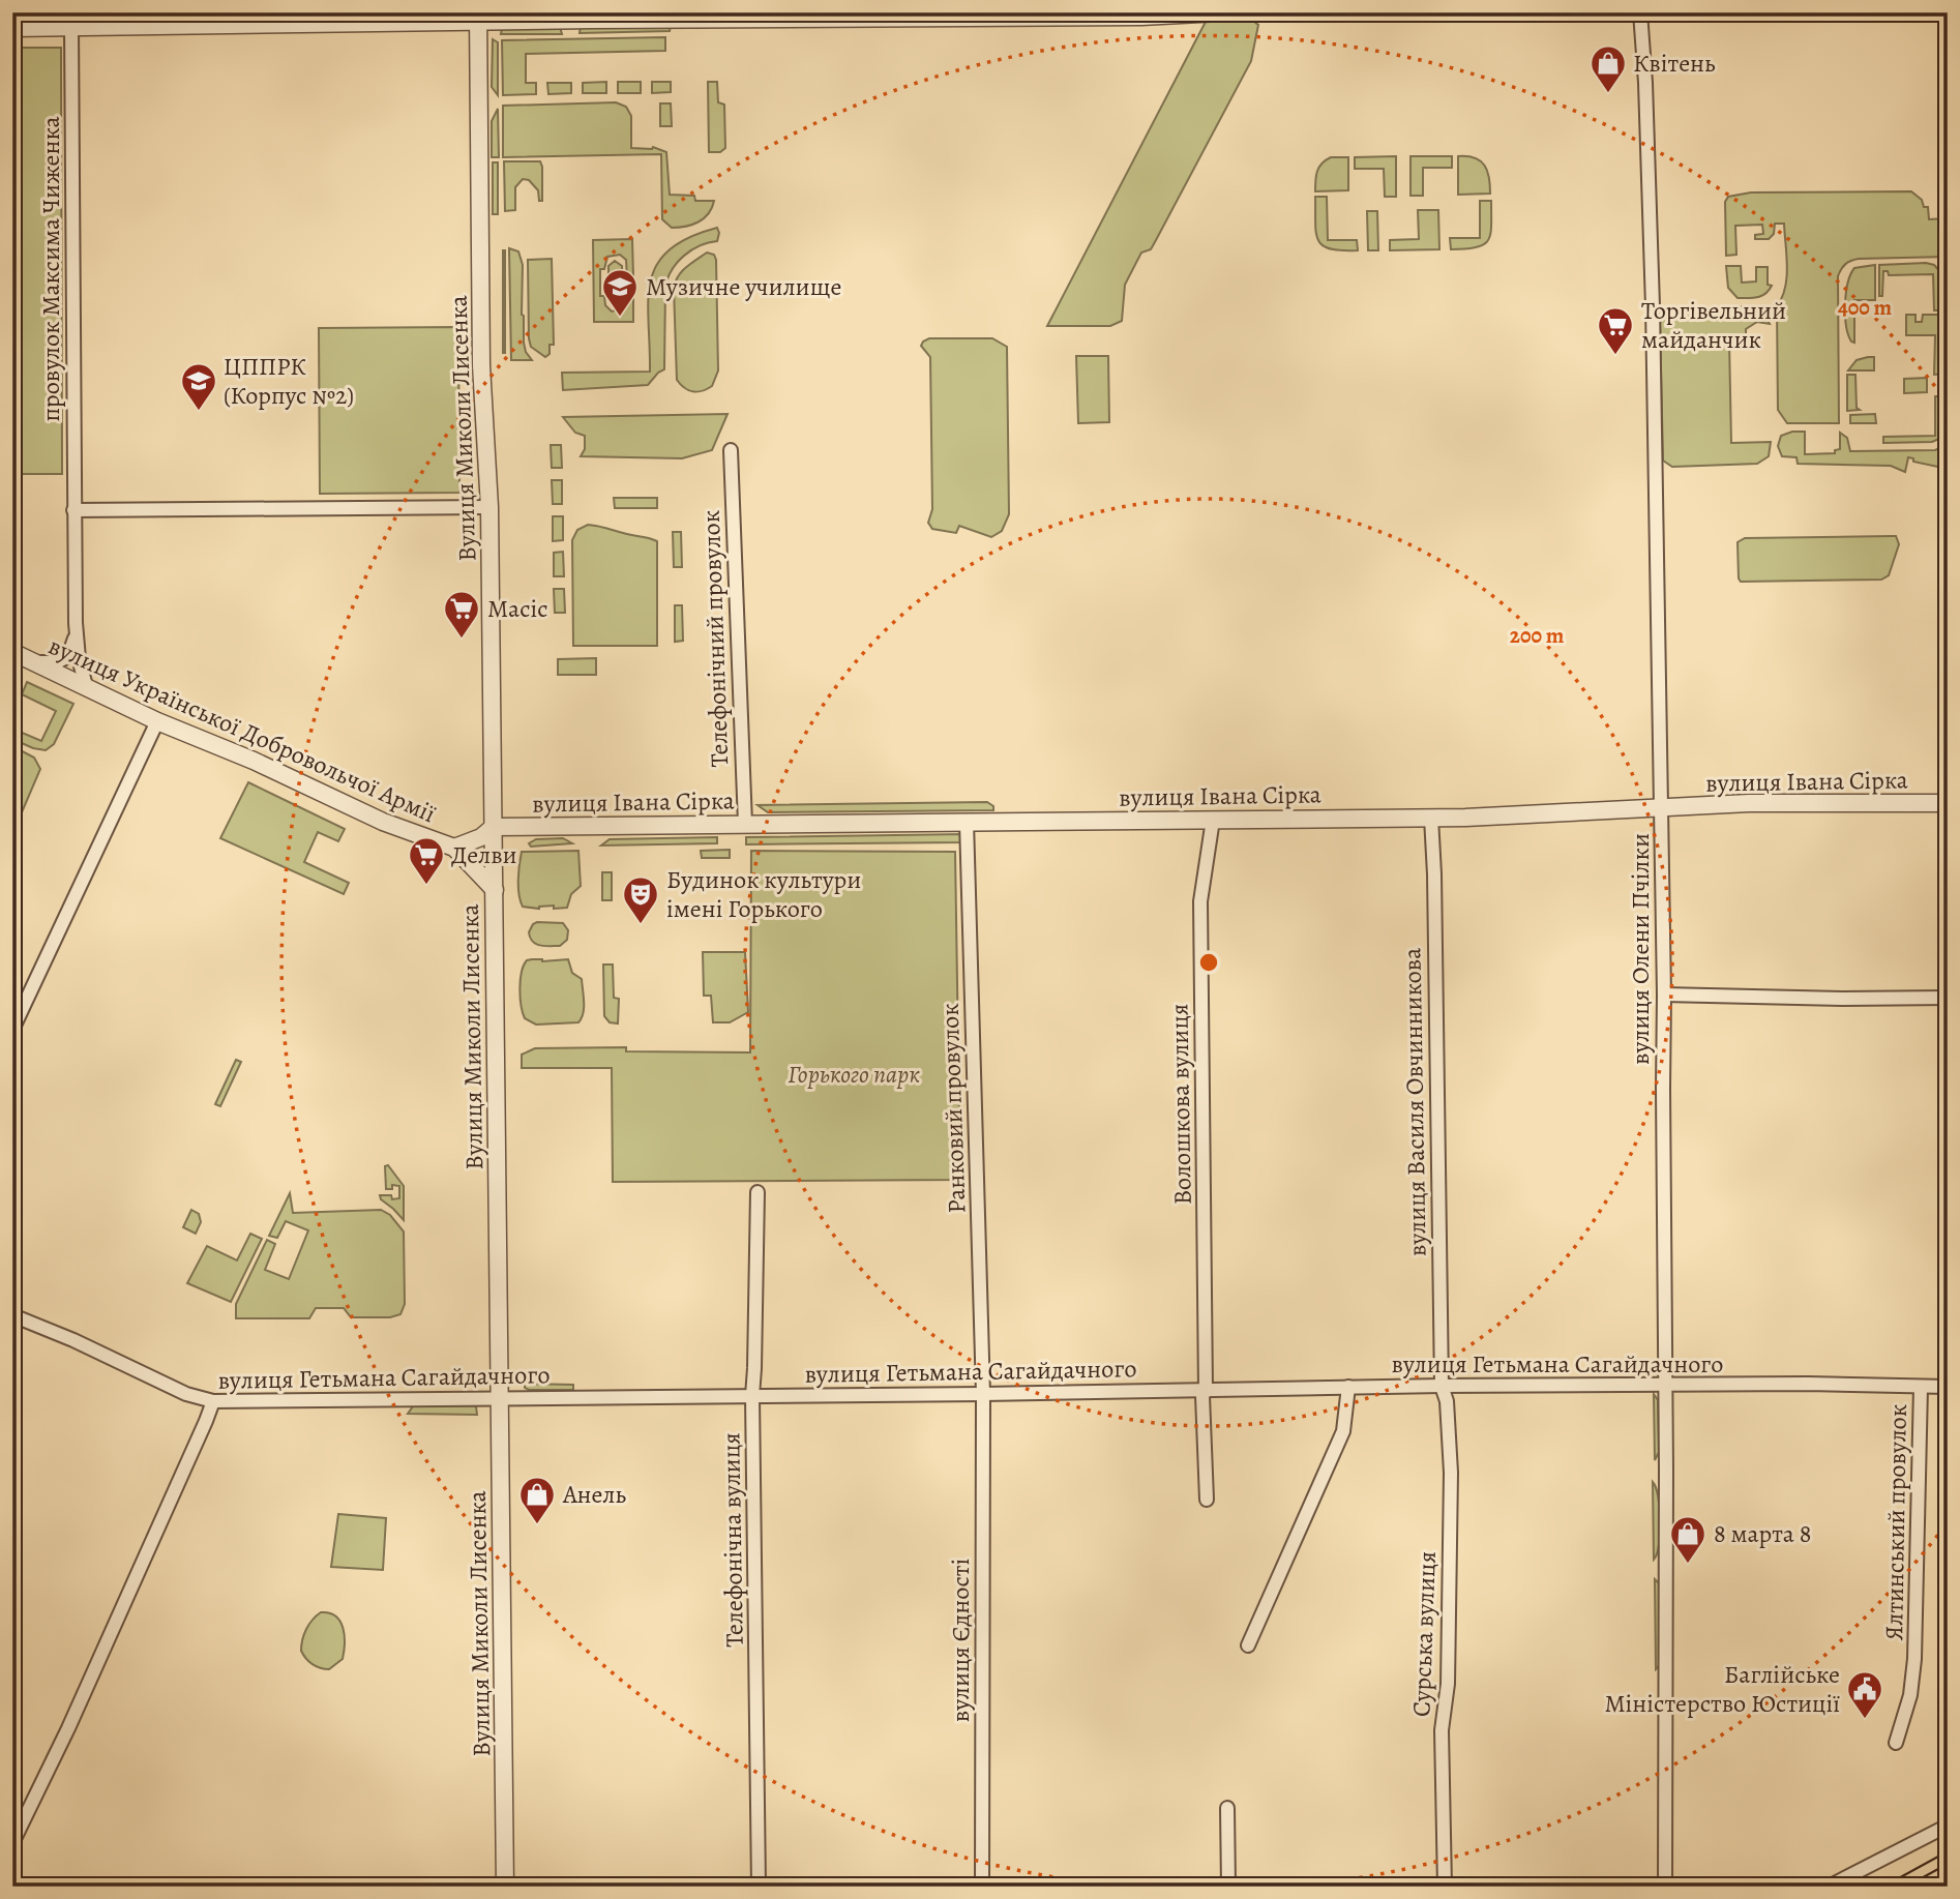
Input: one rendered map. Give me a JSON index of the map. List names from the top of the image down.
{
  "streets": {
    "street": [
      "провулок Максима Чиженка",
      "Вулиця Миколи Лисенка",
      "Телефонічний провулок",
      "вулиця Української Добровольчої Армії",
      "вулиця Івана Сірка",
      "вулиця Олени Пчілки",
      "вулиця Василя Овчинникова",
      "Волошкова вулиця",
      "Ранковий провулок",
      "вулиця Гетьмана Сагайдачного",
      "Ялтинський провулок",
      "Телефонічна вулиця",
      "Сурська вулиця",
      "вулиця Єдності"
    ]
  },
  "crossings": [
    ["провулок Максима Чиженка", "вулиця Української Добровольчої Армії"],
    ["Вулиця Миколи Лисенка", "вулиця Української Добровольчої Армії"],
    ["Вулиця Миколи Лисенка", "вулиця Івана Сірка"],
    ["Вулиця Миколи Лисенка", "вулиця Гетьмана Сагайдачного"],
    ["Телефонічний провулок", "вулиця Івана Сірка"],
    ["вулиця Української Добровольчої Армії", "вулиця Івана Сірка"],
    ["вулиця Івана Сірка", "вулиця Олени Пчілки"],
    ["вулиця Івана Сірка", "вулиця Василя Овчинникова"],
    ["вулиця Івана Сірка", "Волошкова вулиця"],
    ["вулиця Івана Сірка", "Ранковий провулок"],
    ["вулиця Олени Пчілки", "вулиця Гетьмана Сагайдачного"],
    ["вулиця Василя Овчинникова", "вулиця Гетьмана Сагайдачного"],
    ["вулиця Василя Овчинникова", "Сурська вулиця"],
    ["Волошкова вулиця", "вулиця Гетьмана Сагайдачного"],
    ["Ранковий провулок", "вулиця Гетьмана Сагайдачного"],
    ["Ранковий провулок", "вулиця Єдності"],
    ["вулиця Гетьмана Сагайдачного", "Ялтинський провулок"],
    ["вулиця Гетьмана Сагайдачного", "Телефонічна вулиця"],
    ["вулиця Гетьмана Сагайдачного", "Сурська вулиця"],
    ["вулиця Гетьмана Сагайдачного", "вулиця Єдності"]
  ],
  "parks": ["Горького парк"],
  "places": {
    "shop": ["Квітень", "Анель", "8 марта 8"],
    "school or university": ["Музичне училище", "ЦППРК (Корпус №2)"],
    "supermarket": ["Торгівельний майданчик", "Macic", "Делви"],
    "theatre": ["Будинок культури імені Горького"],
    "public building": ["Баглійське Міністерство Юстиції"]
  },
  "rings": ["400 m", "200 m"]
}
